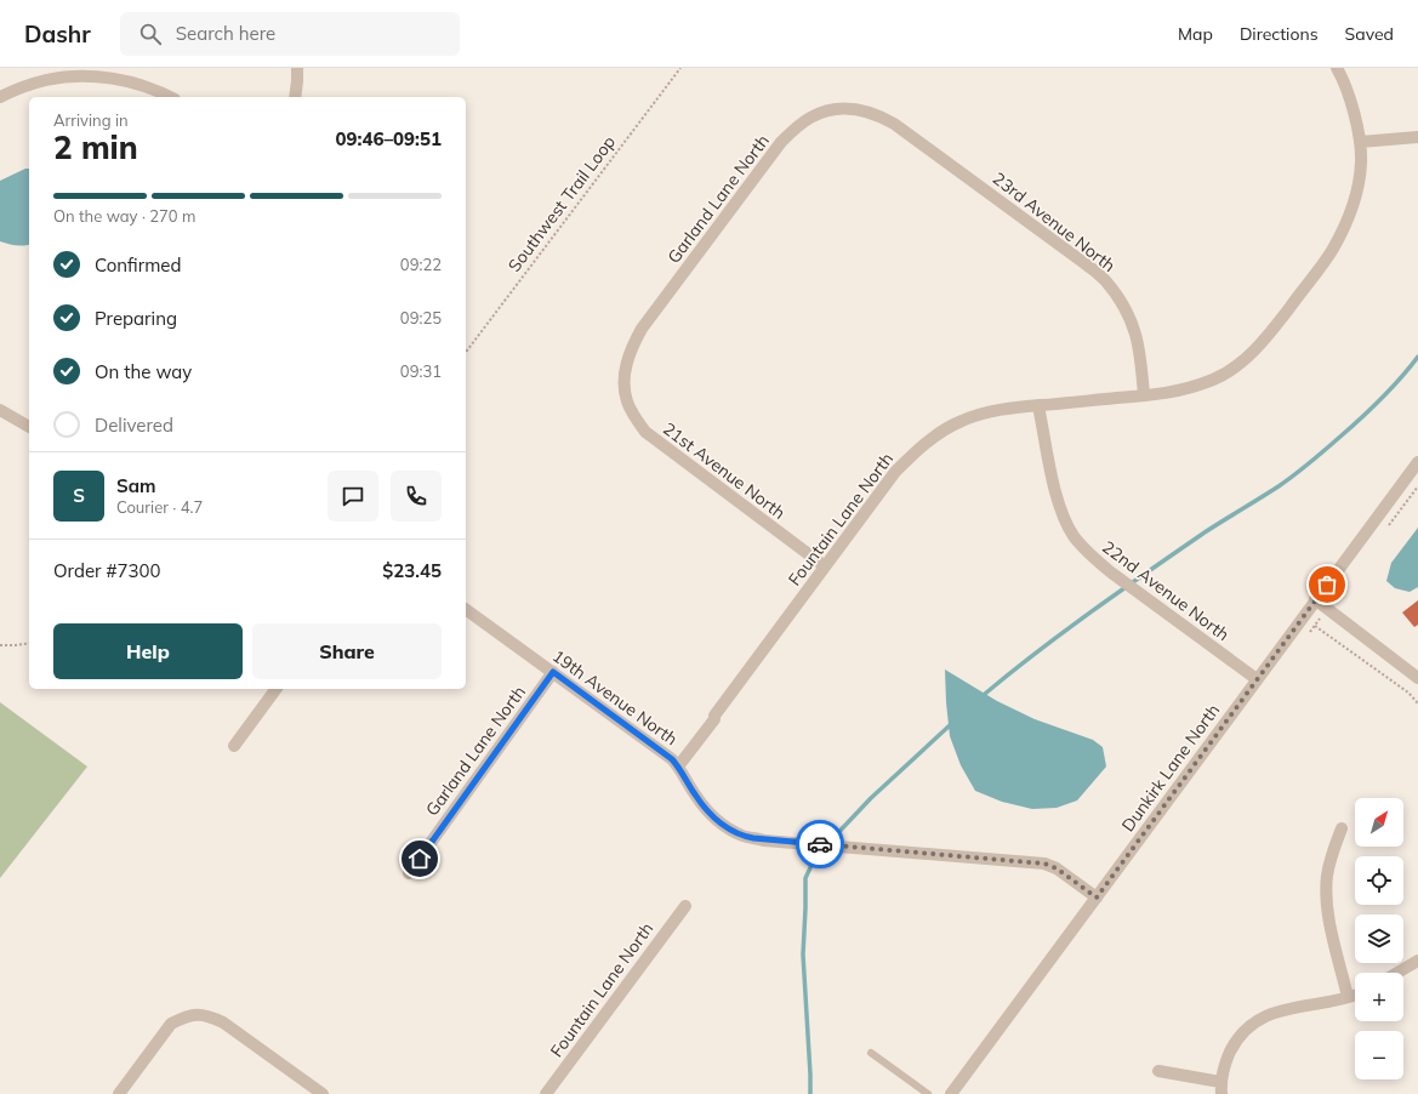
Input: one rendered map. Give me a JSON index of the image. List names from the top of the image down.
{
  "streets": {
    "street": [
      "Garland Lane North",
      "23rd Avenue North",
      "21st Avenue North",
      "Fountain Lane North",
      "22nd Avenue North",
      "19th Avenue North",
      "Dunkirk Lane North"
    ],
    "path": ["Southwest Trail Loop"]
  },
  "crossings": [
    ["Garland Lane North", "23rd Avenue North"],
    ["Garland Lane North", "21st Avenue North"],
    ["Garland Lane North", "19th Avenue North"],
    ["23rd Avenue North", "Fountain Lane North"],
    ["21st Avenue North", "Fountain Lane North"],
    ["Fountain Lane North", "22nd Avenue North"],
    ["Fountain Lane North", "19th Avenue North"],
    ["22nd Avenue North", "Dunkirk Lane North"],
    ["19th Avenue North", "Dunkirk Lane North"]
  ],
  "north": "top right",
  "page": {
    "header": "Dashr",
    "search": "Search here",
    "nav": ["Map", "Directions", "Saved"],
    "heading": ["2 min", "Arriving in", "09:46–09:51"],
    "panel": [
      "Sam",
      "Courier · 4.7",
      "Order #7300",
      "$23.45"
    ],
    "bar": "On the way · 270 m",
    "list": [
      ["Confirmed", "09:22"],
      ["Preparing", "09:25"],
      ["On the way", "09:31"],
      "Delivered"
    ],
    "round": "S",
    "buttons": ["Help", "Share"],
    "map_buttons": ["+", "−"]
  }
}
